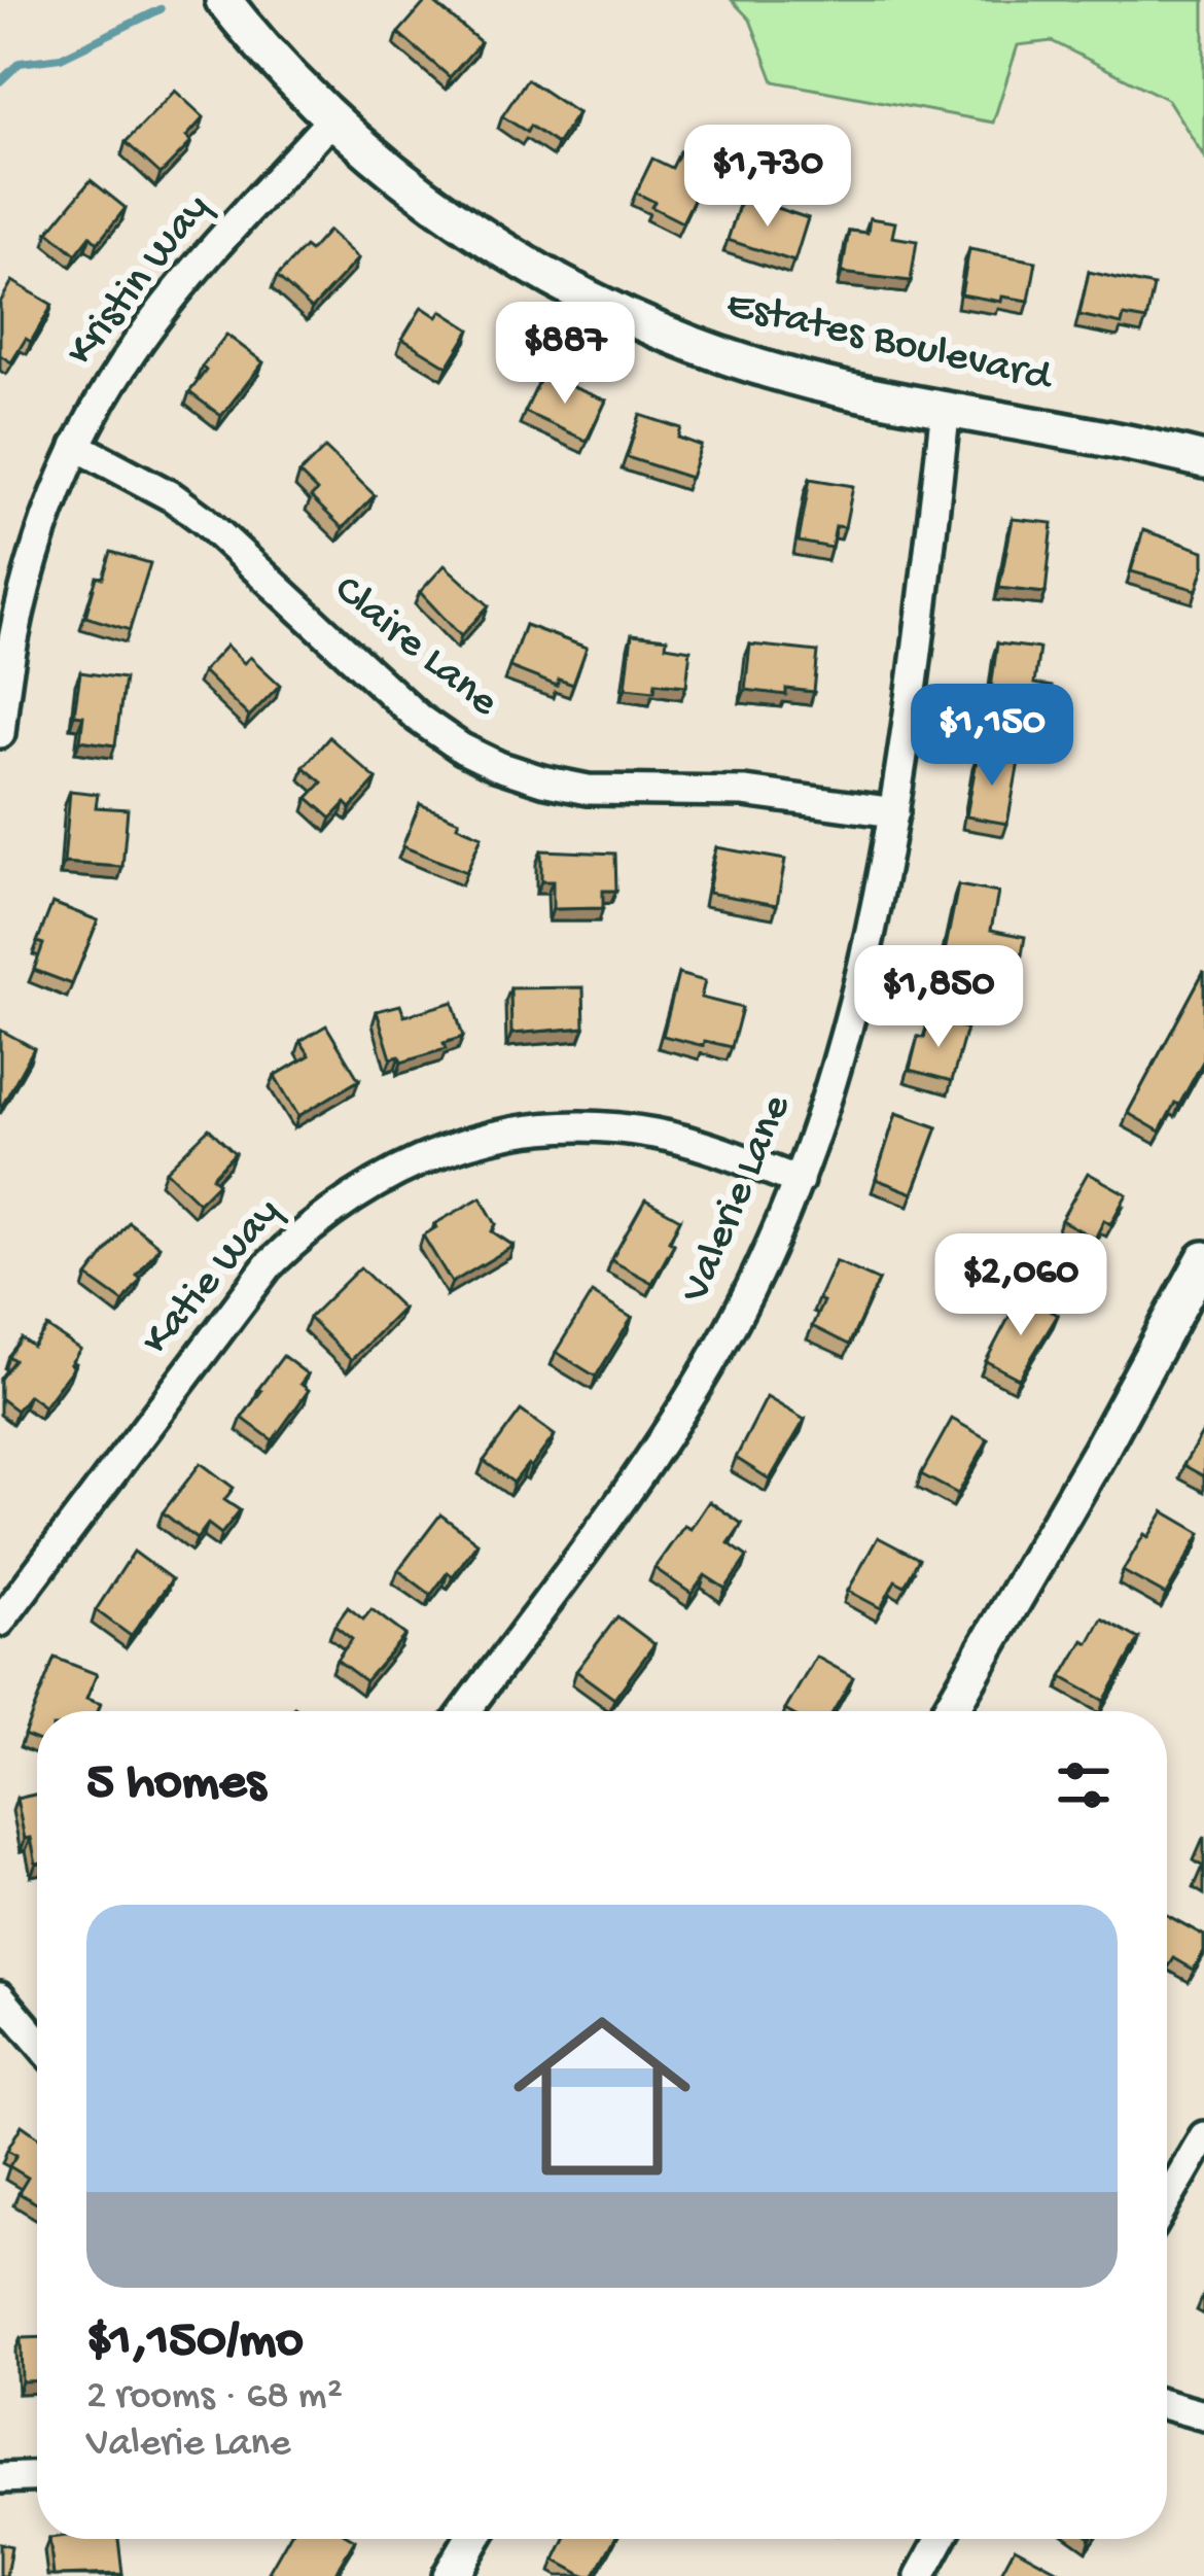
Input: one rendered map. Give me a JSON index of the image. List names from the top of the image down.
{
  "streets": {
    "street": [
      "Kristin Way",
      "Estates Boulevard",
      "Claire Lane",
      "Valerie Lane",
      "Katie Way"
    ]
  },
  "crossings": [
    ["Kristin Way", "Estates Boulevard"],
    ["Kristin Way", "Claire Lane"],
    ["Estates Boulevard", "Valerie Lane"],
    ["Claire Lane", "Valerie Lane"],
    ["Valerie Lane", "Katie Way"]
  ],
  "page": {
    "price": [
      "$1,730",
      "$887",
      "$1,150",
      "$1,850",
      "$2,060"
    ],
    "heading": "5 homes",
    "list": [
      {
        "name": "$1,150/mo",
        "note": "2 rooms · 68 m² · Valerie Lane"
      }
    ]
  }
}
